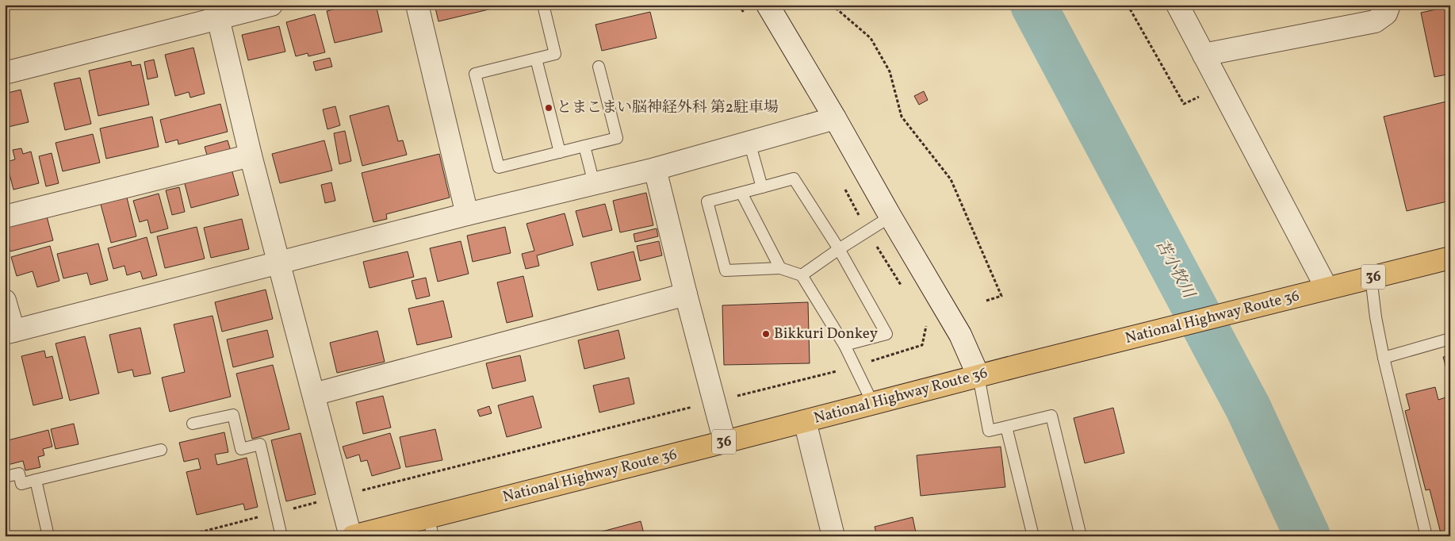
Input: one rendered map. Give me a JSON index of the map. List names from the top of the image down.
{
  "streets": {
    "highway": ["36", "National Highway Route 36"]
  },
  "water": ["苫小牧川"],
  "places": ["とまこまい脳神経外科 第2駐車場", "Bikkuri Donkey"]
}
